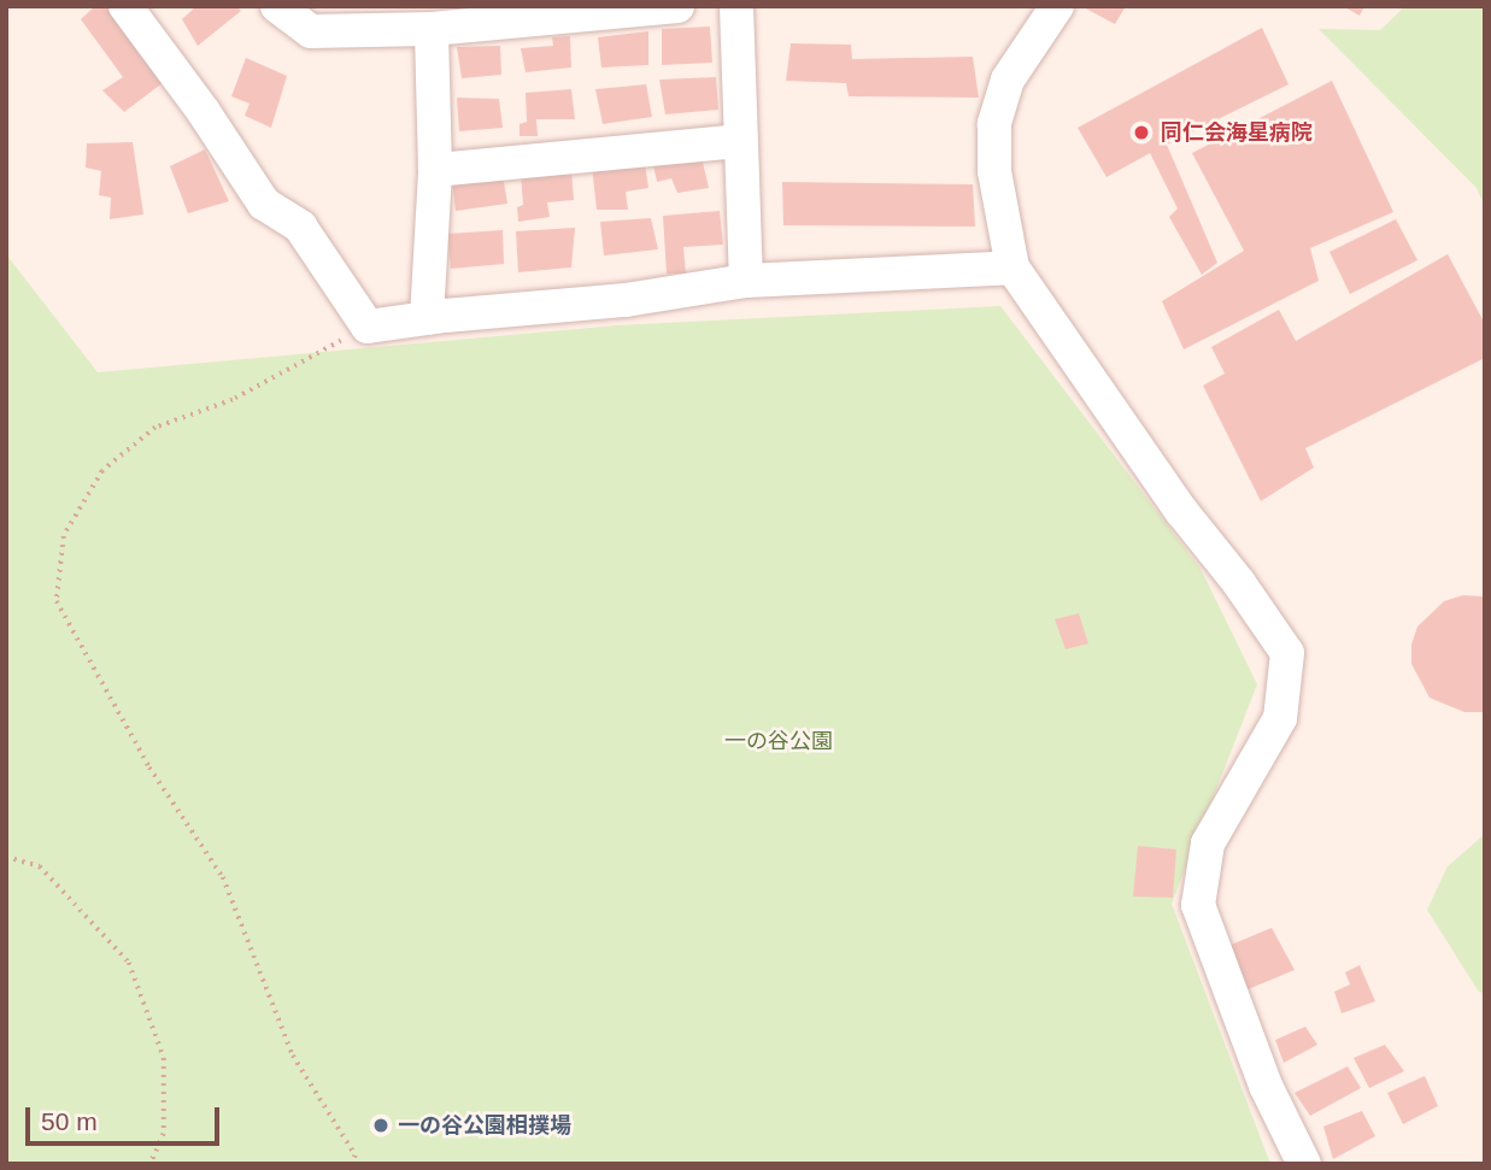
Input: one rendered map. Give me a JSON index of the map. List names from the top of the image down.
{
  "parks": ["一の谷公園"],
  "places": ["同仁会海星病院", "一の谷公園相撲場"],
  "scale_bar": "50 m"
}
